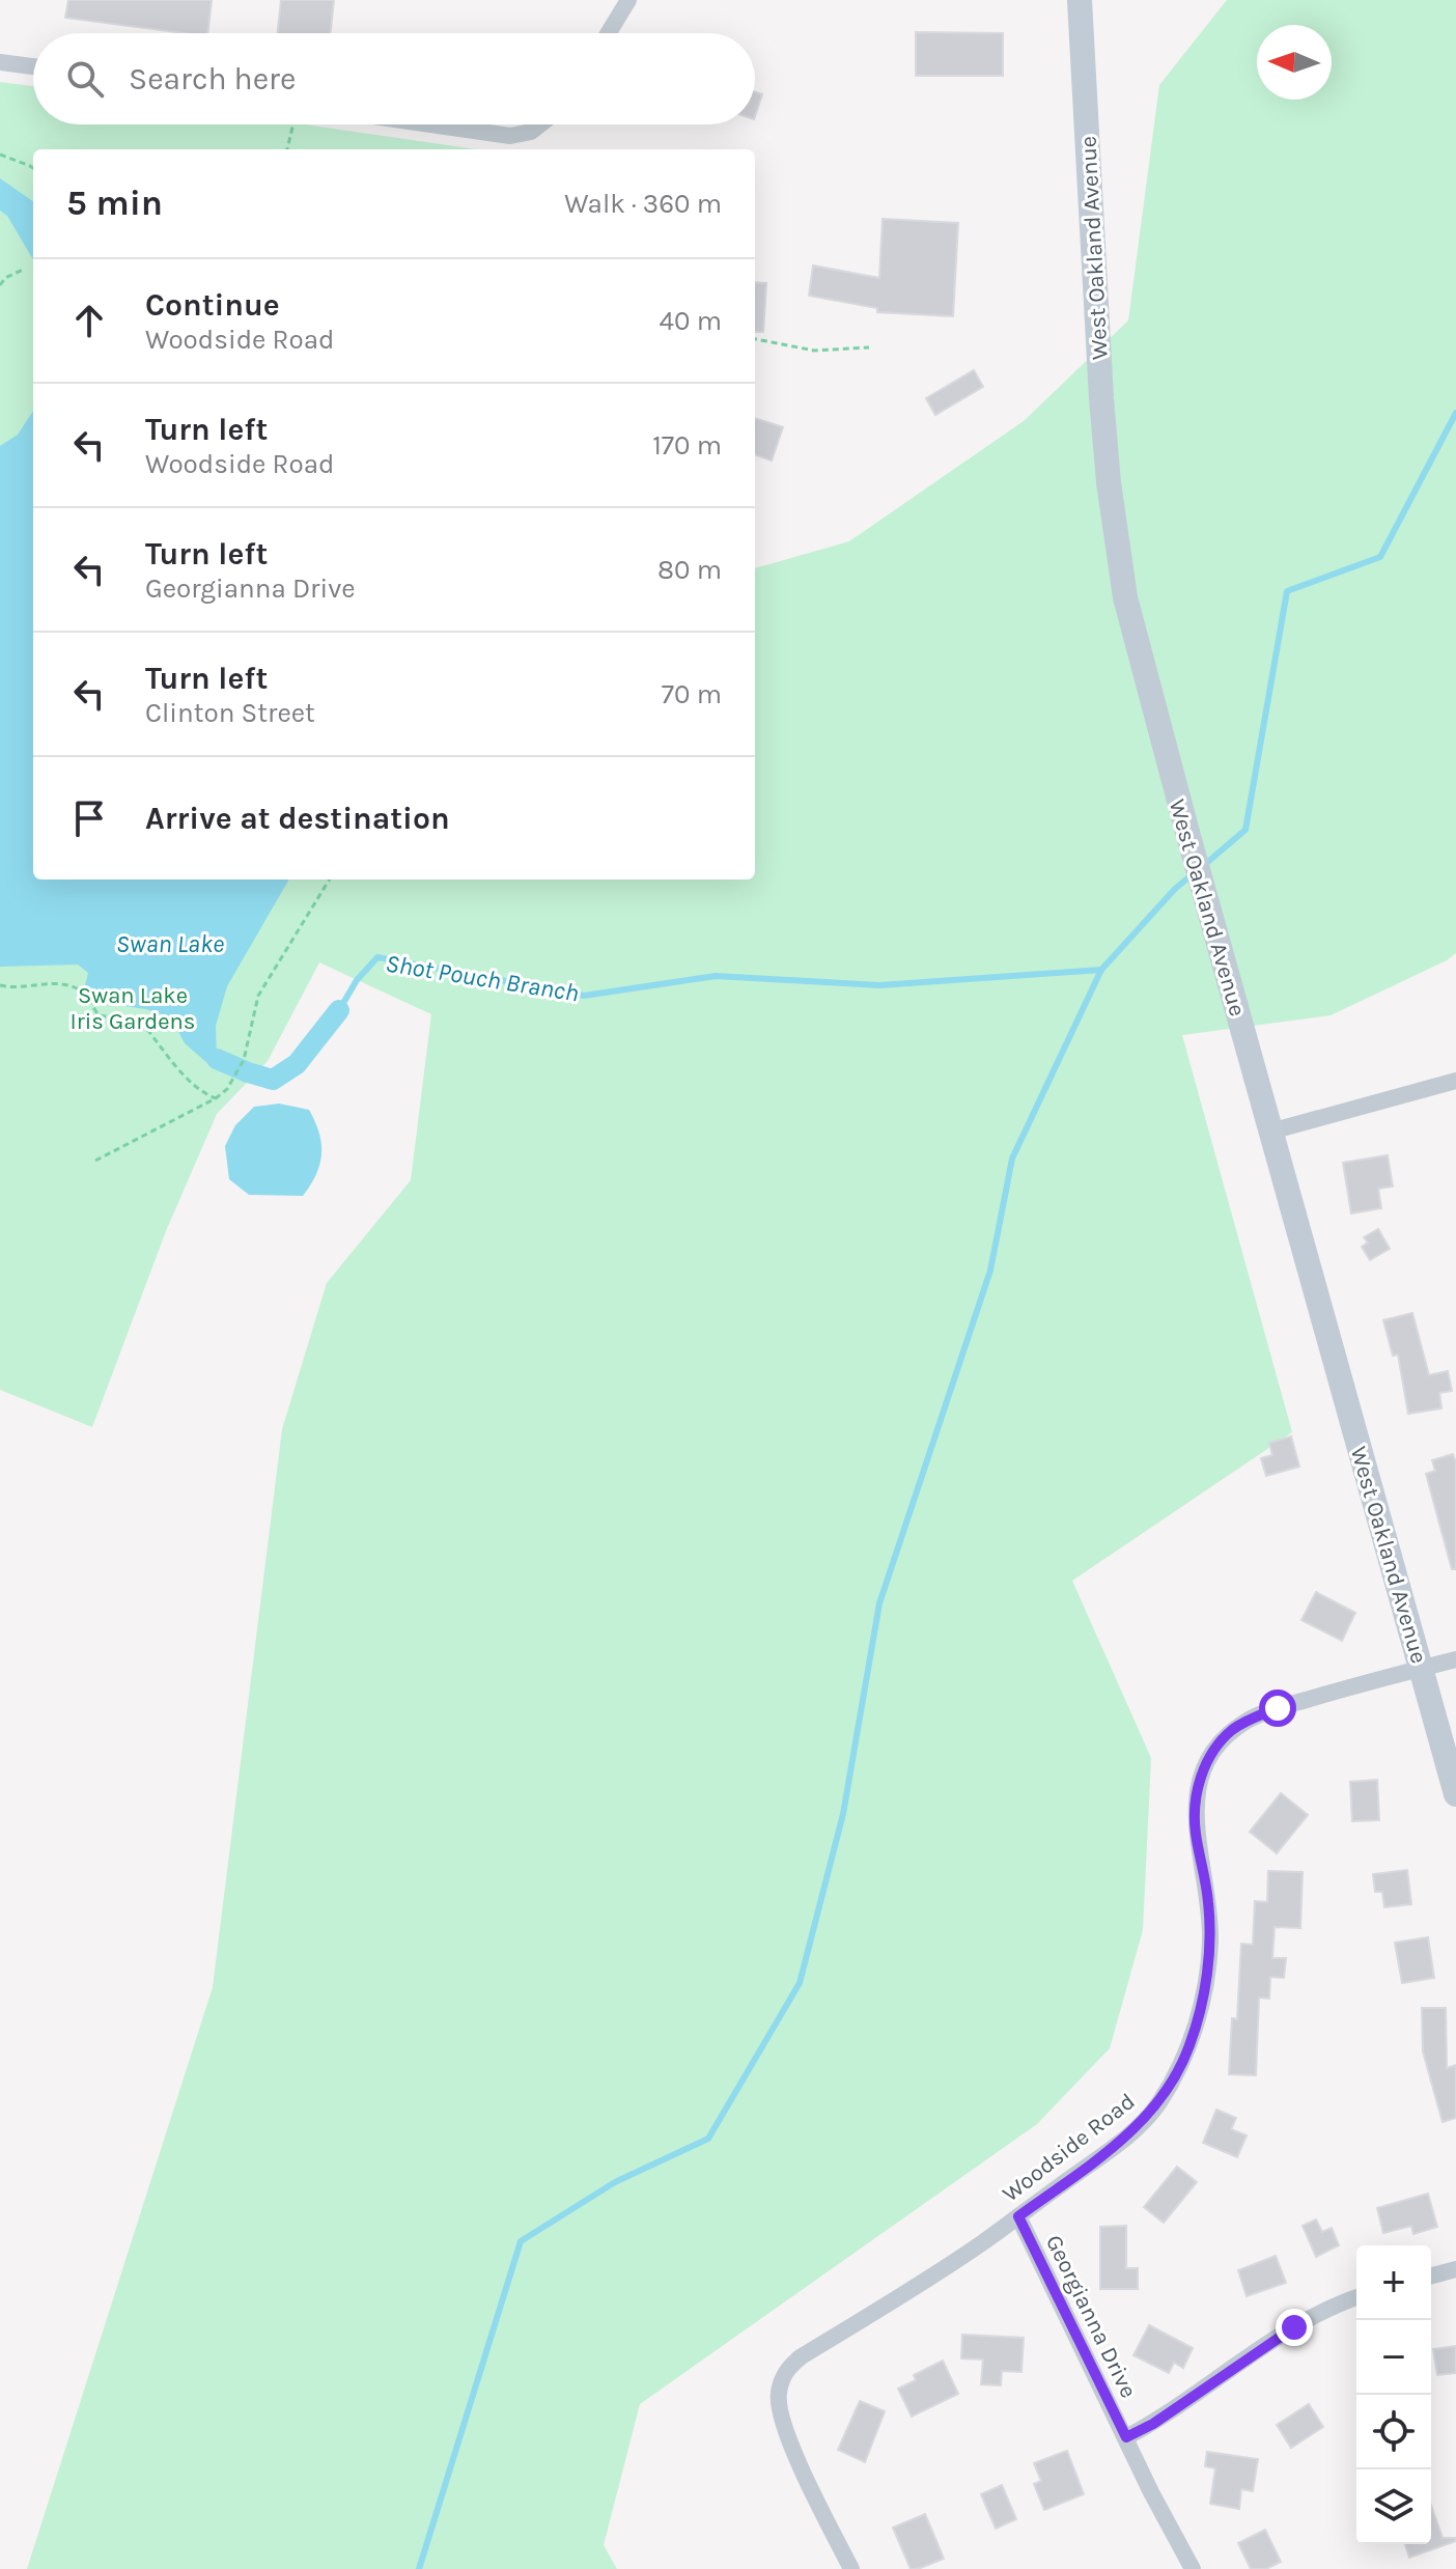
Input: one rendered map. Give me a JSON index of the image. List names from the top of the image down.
{
  "streets": {
    "street": ["West Oakland Avenue", "Woodside Road", "Georgianna Drive"]
  },
  "crossings": [
    ["West Oakland Avenue", "Woodside Road"],
    ["Woodside Road", "Georgianna Drive"]
  ],
  "water": ["Swan Lake", "Shot Pouch Branch"],
  "parks": ["Swan Lake Iris Gardens"],
  "north": "left",
  "page": {
    "search": "Search here",
    "heading": ["5 min", "Walk · 360 m"],
    "list": [
      ["Continue", "Woodside Road", "40 m"],
      ["Turn left", "Woodside Road", "170 m"],
      ["Turn left", "Georgianna Drive", "80 m"],
      ["Turn left", "Clinton Street", "70 m"],
      "Arrive at destination"
    ],
    "map_buttons": ["+", "−"]
  }
}
